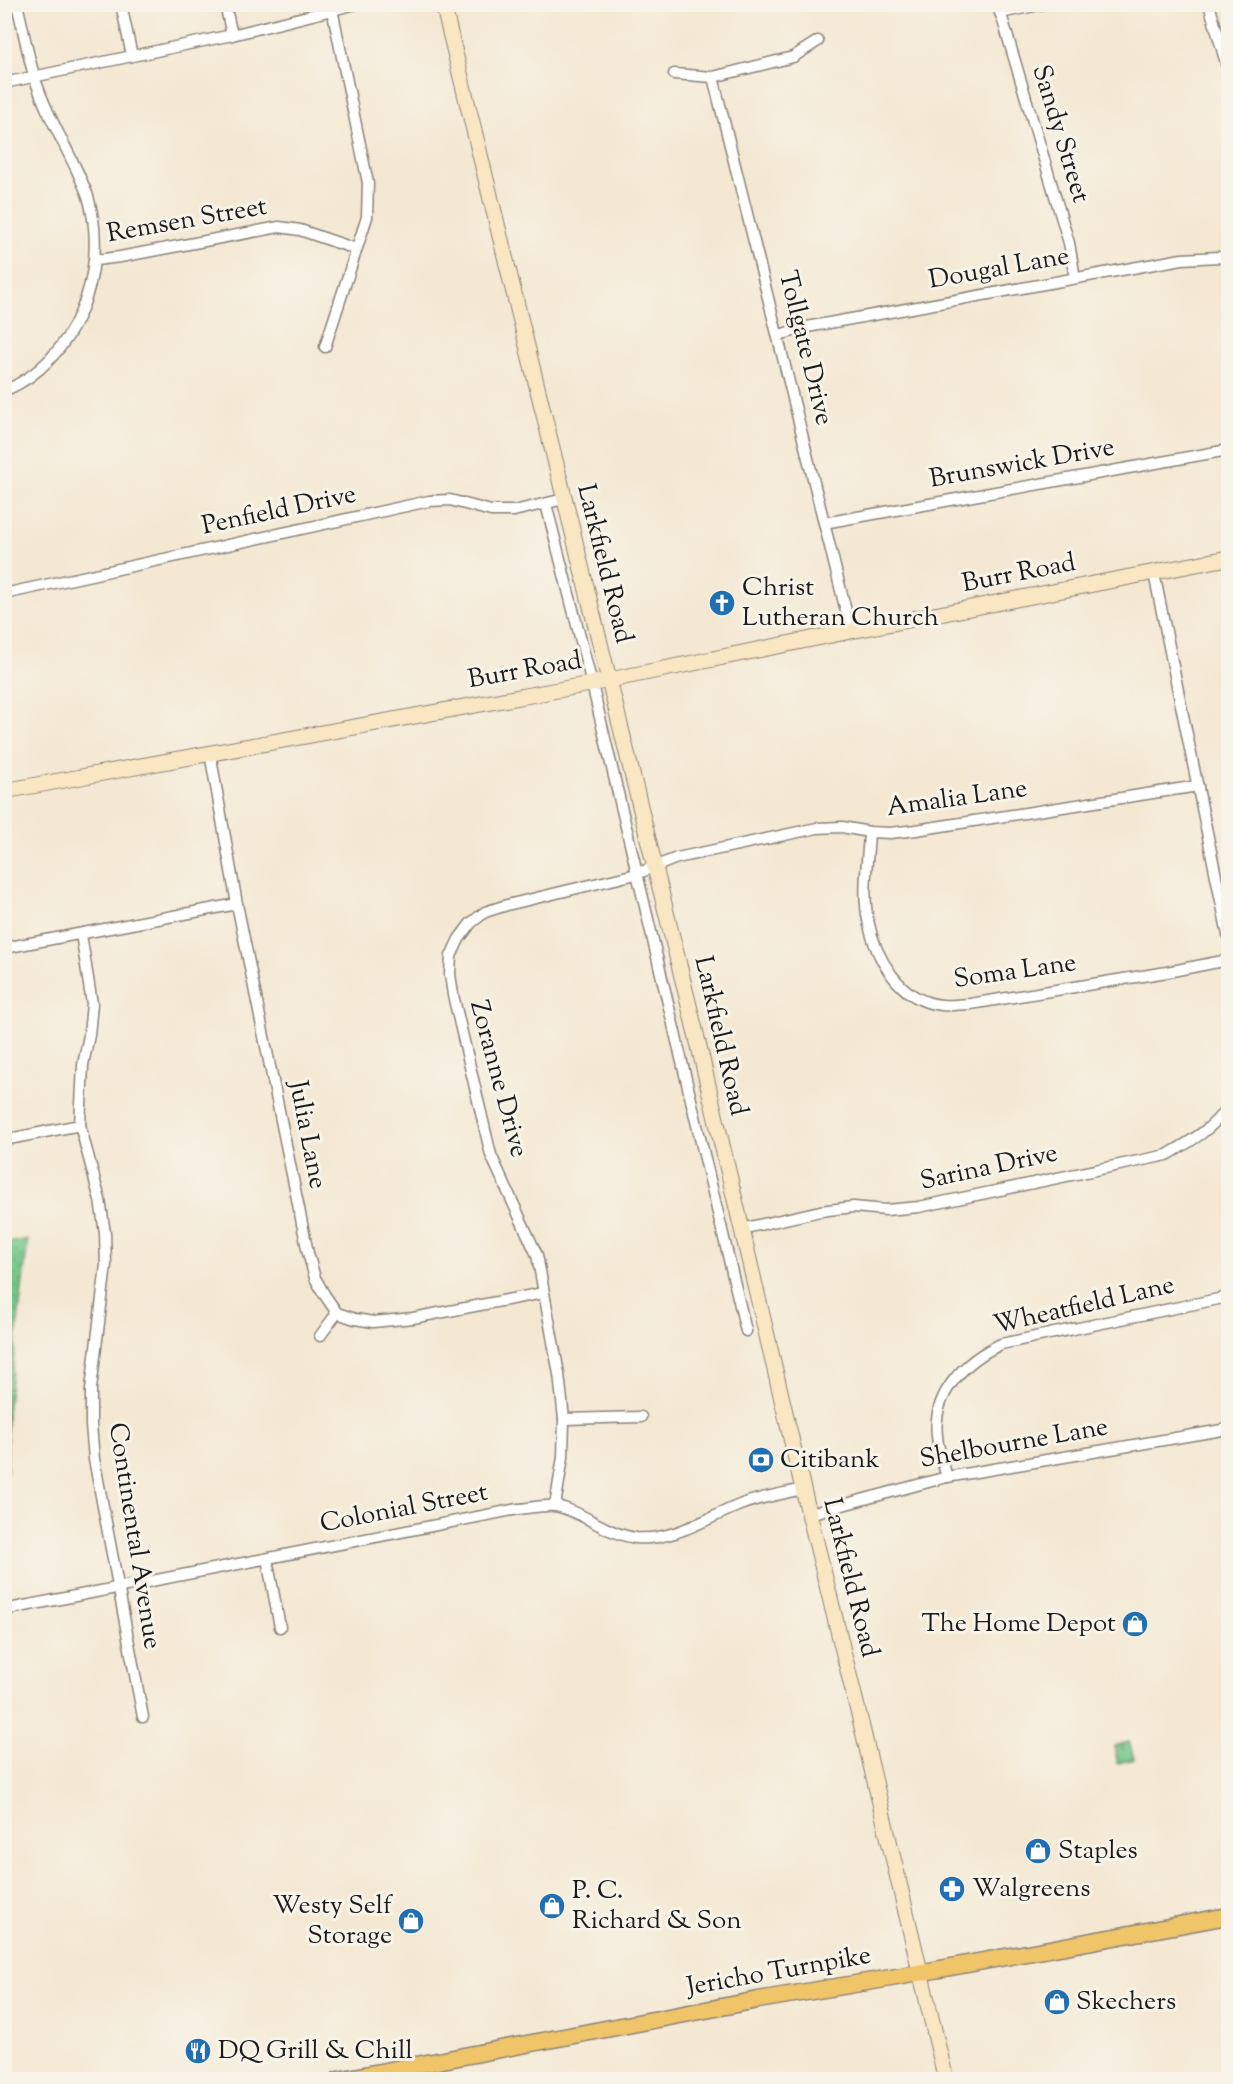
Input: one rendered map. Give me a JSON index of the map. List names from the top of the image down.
{
  "streets": {
    "main road": ["Larkfield Road", "Burr Road", "Jericho Turnpike"],
    "street": [
      "Sandy Street",
      "Remsen Street",
      "Dougal Lane",
      "Tollgate Drive",
      "Brunswick Drive",
      "Penfield Drive",
      "Amalia Lane",
      "Soma Lane",
      "Zoranne Drive",
      "Julia Lane",
      "Sarina Drive",
      "Wheatfield Lane",
      "Shelbourne Lane",
      "Colonial Street",
      "Continental Avenue"
    ]
  },
  "crossings": [
    ["Sandy Street", "Dougal Lane"],
    ["Dougal Lane", "Tollgate Drive"],
    ["Tollgate Drive", "Brunswick Drive"],
    ["Tollgate Drive", "Burr Road"],
    ["Penfield Drive", "Larkfield Road"],
    ["Larkfield Road", "Burr Road"],
    ["Larkfield Road", "Amalia Lane"],
    ["Larkfield Road", "Zoranne Drive"],
    ["Larkfield Road", "Sarina Drive"],
    ["Larkfield Road", "Shelbourne Lane"],
    ["Larkfield Road", "Colonial Street"],
    ["Larkfield Road", "Jericho Turnpike"],
    ["Burr Road", "Julia Lane"],
    ["Amalia Lane", "Soma Lane"],
    ["Amalia Lane", "Zoranne Drive"],
    ["Zoranne Drive", "Colonial Street"],
    ["Wheatfield Lane", "Shelbourne Lane"],
    ["Colonial Street", "Continental Avenue"]
  ],
  "places": {
    "church": ["Christ Lutheran Church"],
    "bank": ["Citibank"],
    "shop": [
      "The Home Depot",
      "Staples",
      "P. C. Richard & Son",
      "Westy Self Storage",
      "Skechers"
    ],
    "pharmacy": ["Walgreens"],
    "restaurant": ["DQ Grill & Chill"]
  }
}
